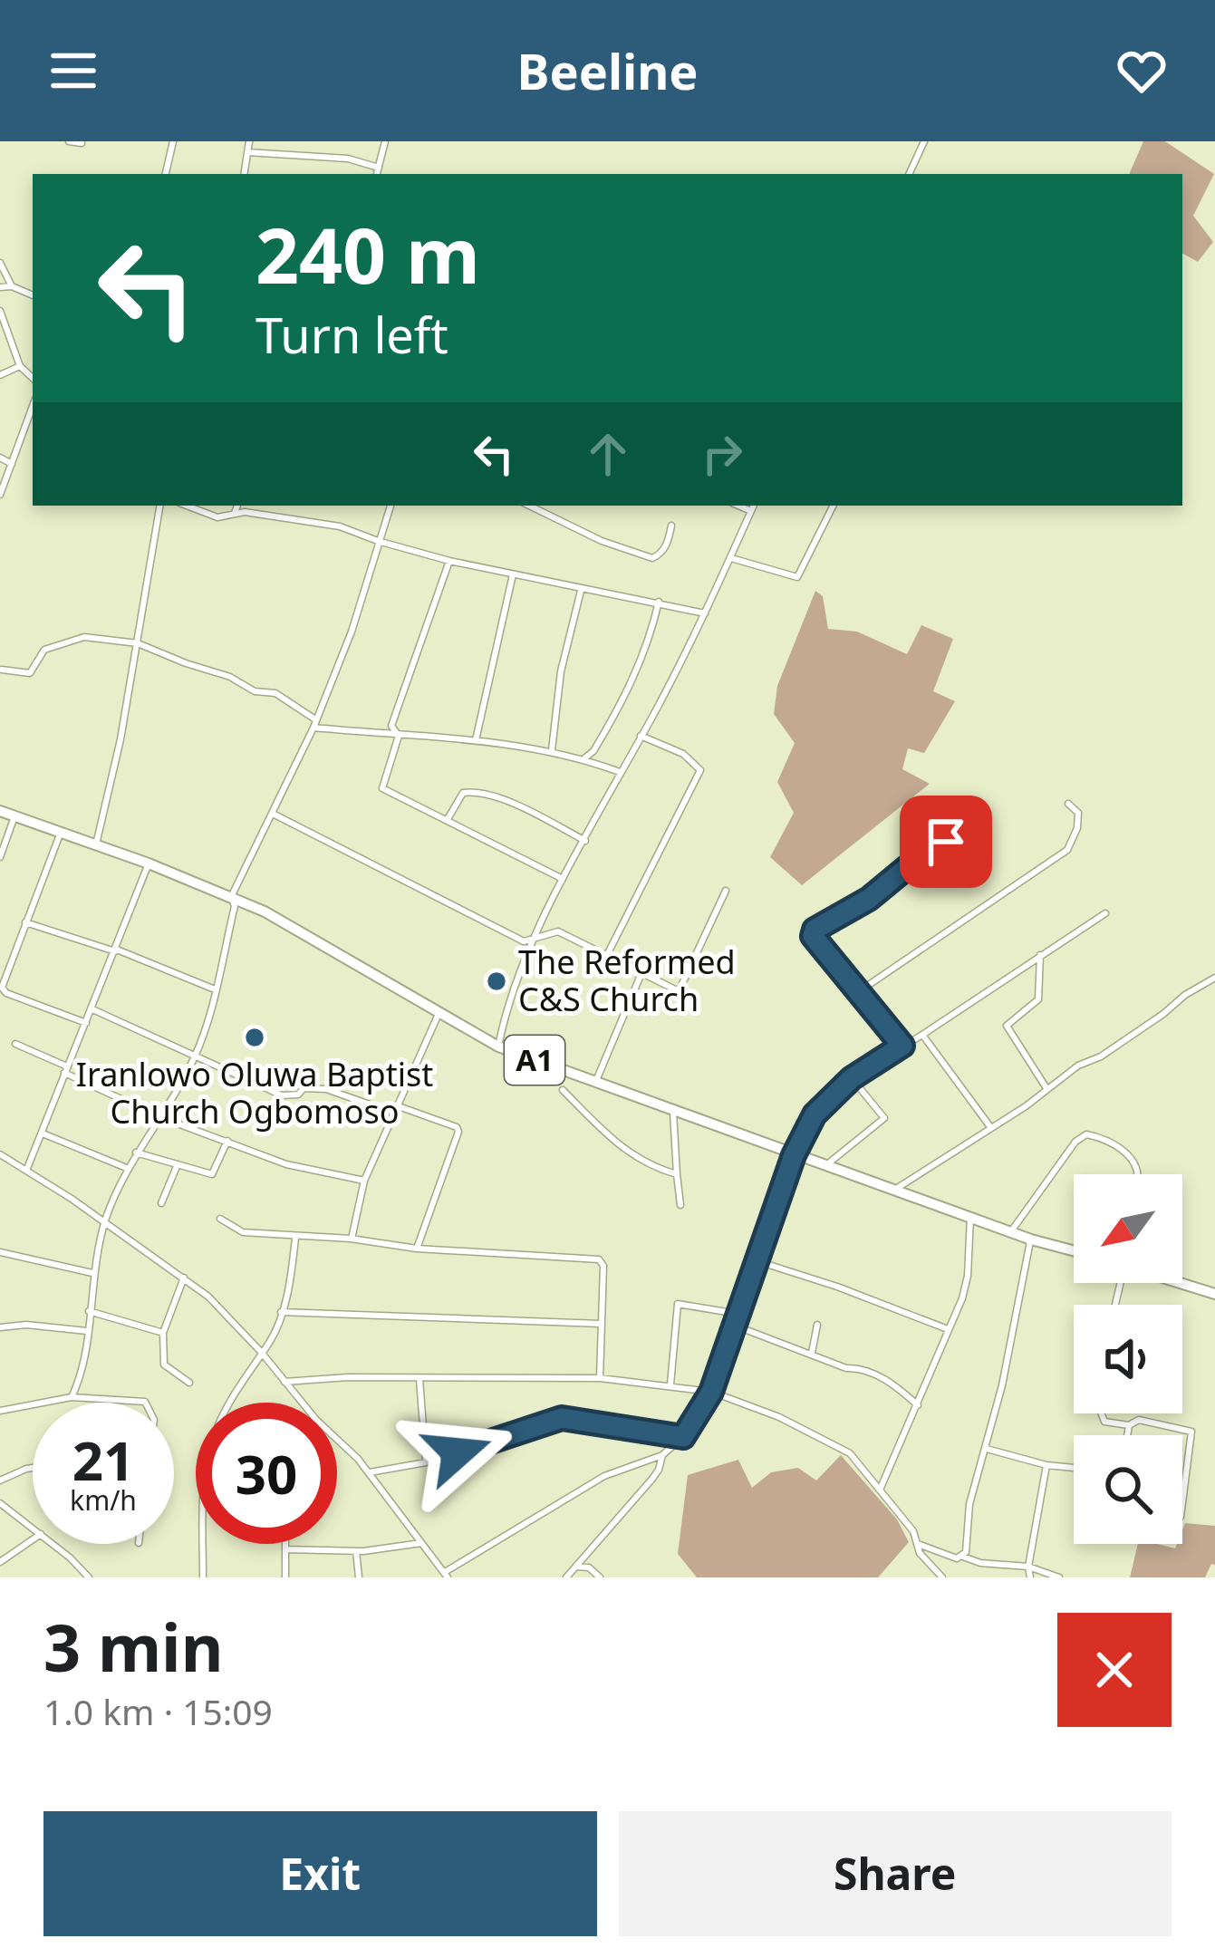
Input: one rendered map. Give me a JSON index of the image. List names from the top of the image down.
{
  "streets": {
    "highway": ["A1"]
  },
  "places": ["The Reformed C&S Church", "Iranlowo Oluwa Baptist Church Ogbomoso"],
  "north": "bottom left",
  "page": {
    "header": "Beeline",
    "turn": ["240 m", "Turn left"],
    "speed": "21 km/h",
    "limit": "30",
    "heading": ["3 min", "1.0 km · 15:09"],
    "buttons": ["Exit", "Share"]
  }
}
